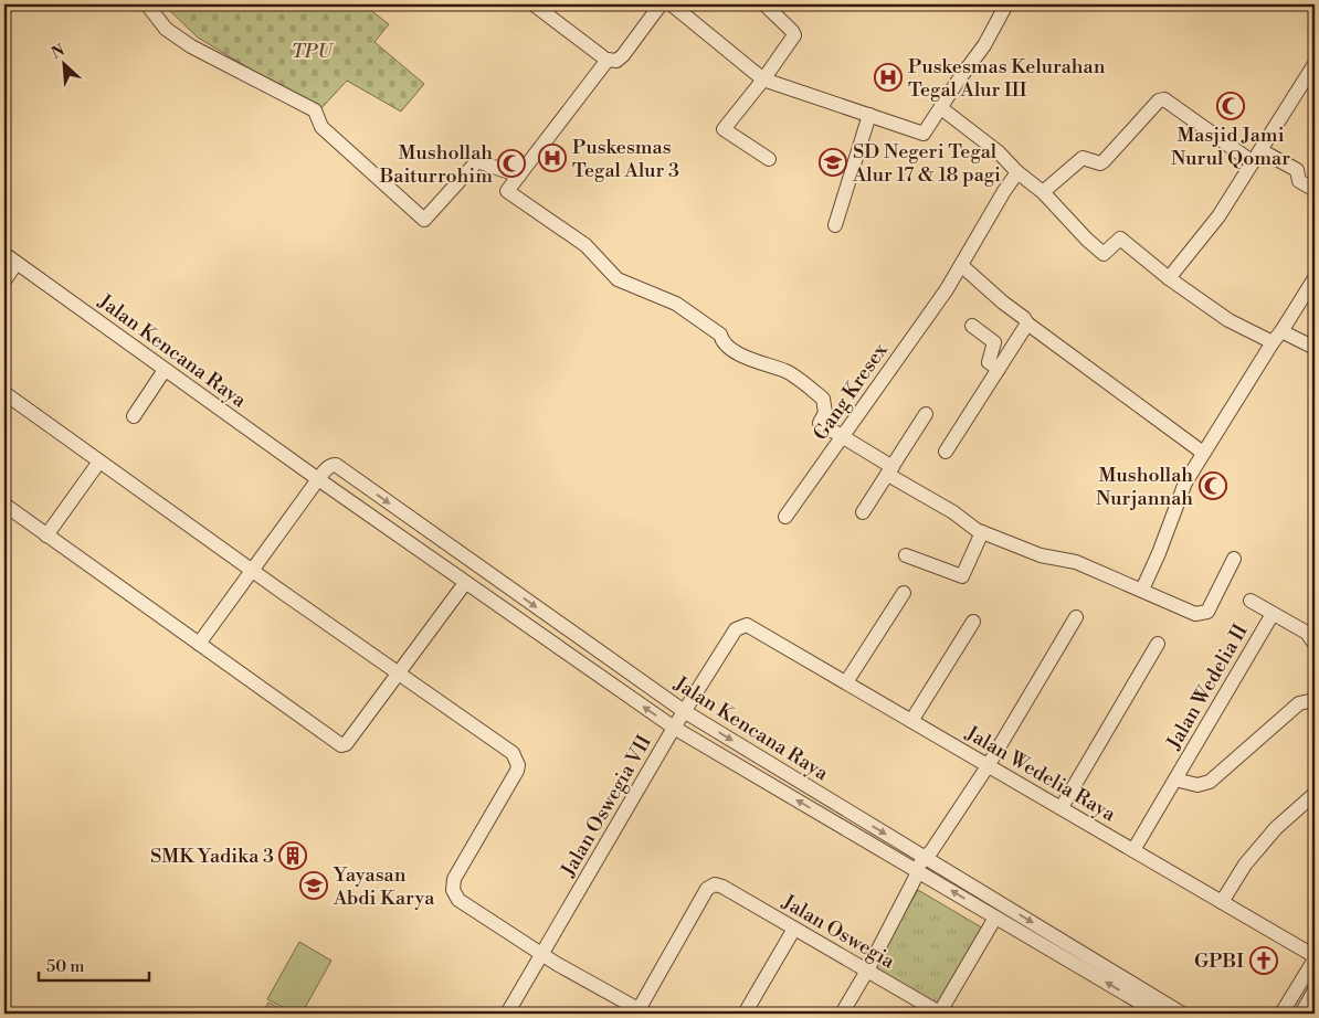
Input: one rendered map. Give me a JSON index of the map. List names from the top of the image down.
{
  "streets": {
    "street": [
      "Jalan Kencana Raya",
      "Gang Kresex",
      "Jalan Wedelia II",
      "Jalan Wedelia Raya",
      "Jalan Oswegia VII",
      "Jalan Oswegia"
    ]
  },
  "crossings": [
    ["Jalan Kencana Raya", "Jalan Oswegia VII"],
    ["Jalan Wedelia II", "Jalan Wedelia Raya"],
    ["Jalan Wedelia Raya", "Jalan Oswegia VII"]
  ],
  "parks": ["TPU"],
  "places": {
    "hospital": ["Puskesmas Kelurahan Tegal Alur III", "Puskesmas Tegal Alur 3"],
    "mosque": ["Masjid Jami Nurul Qomar", "Mushollah Baiturrohim", "Mushollah Nurjannah"],
    "school or university": ["SD Negeri Tegal Alur 17 & 18 pagi", "Yayasan Abdi Karya"],
    "building": ["SMK Yadika 3"],
    "church": ["GPBI"]
  },
  "scale_bar": "50 m",
  "north": "top left"
}
